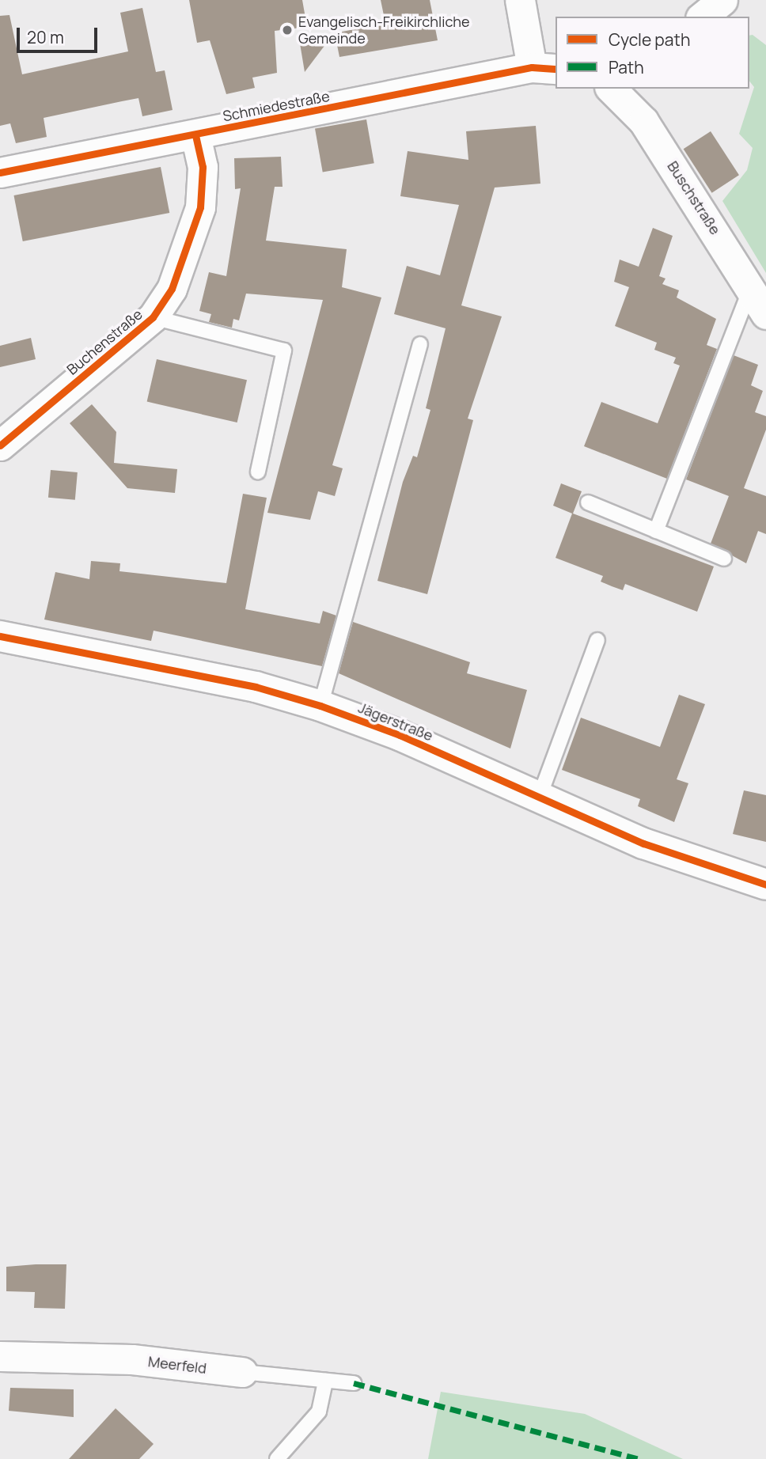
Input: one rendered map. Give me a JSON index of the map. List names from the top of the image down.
{
  "streets": {
    "street": [
      "Schmiedestraße",
      "Buschstraße",
      "Buchenstraße",
      "Jägerstraße",
      "Meerfeld"
    ]
  },
  "crossings": [
    ["Schmiedestraße", "Buchenstraße"]
  ],
  "places": ["Evangelisch-Freikirchliche Gemeinde"],
  "legend": ["Cycle path", "Path"],
  "scale_bar": "20 m"
}
